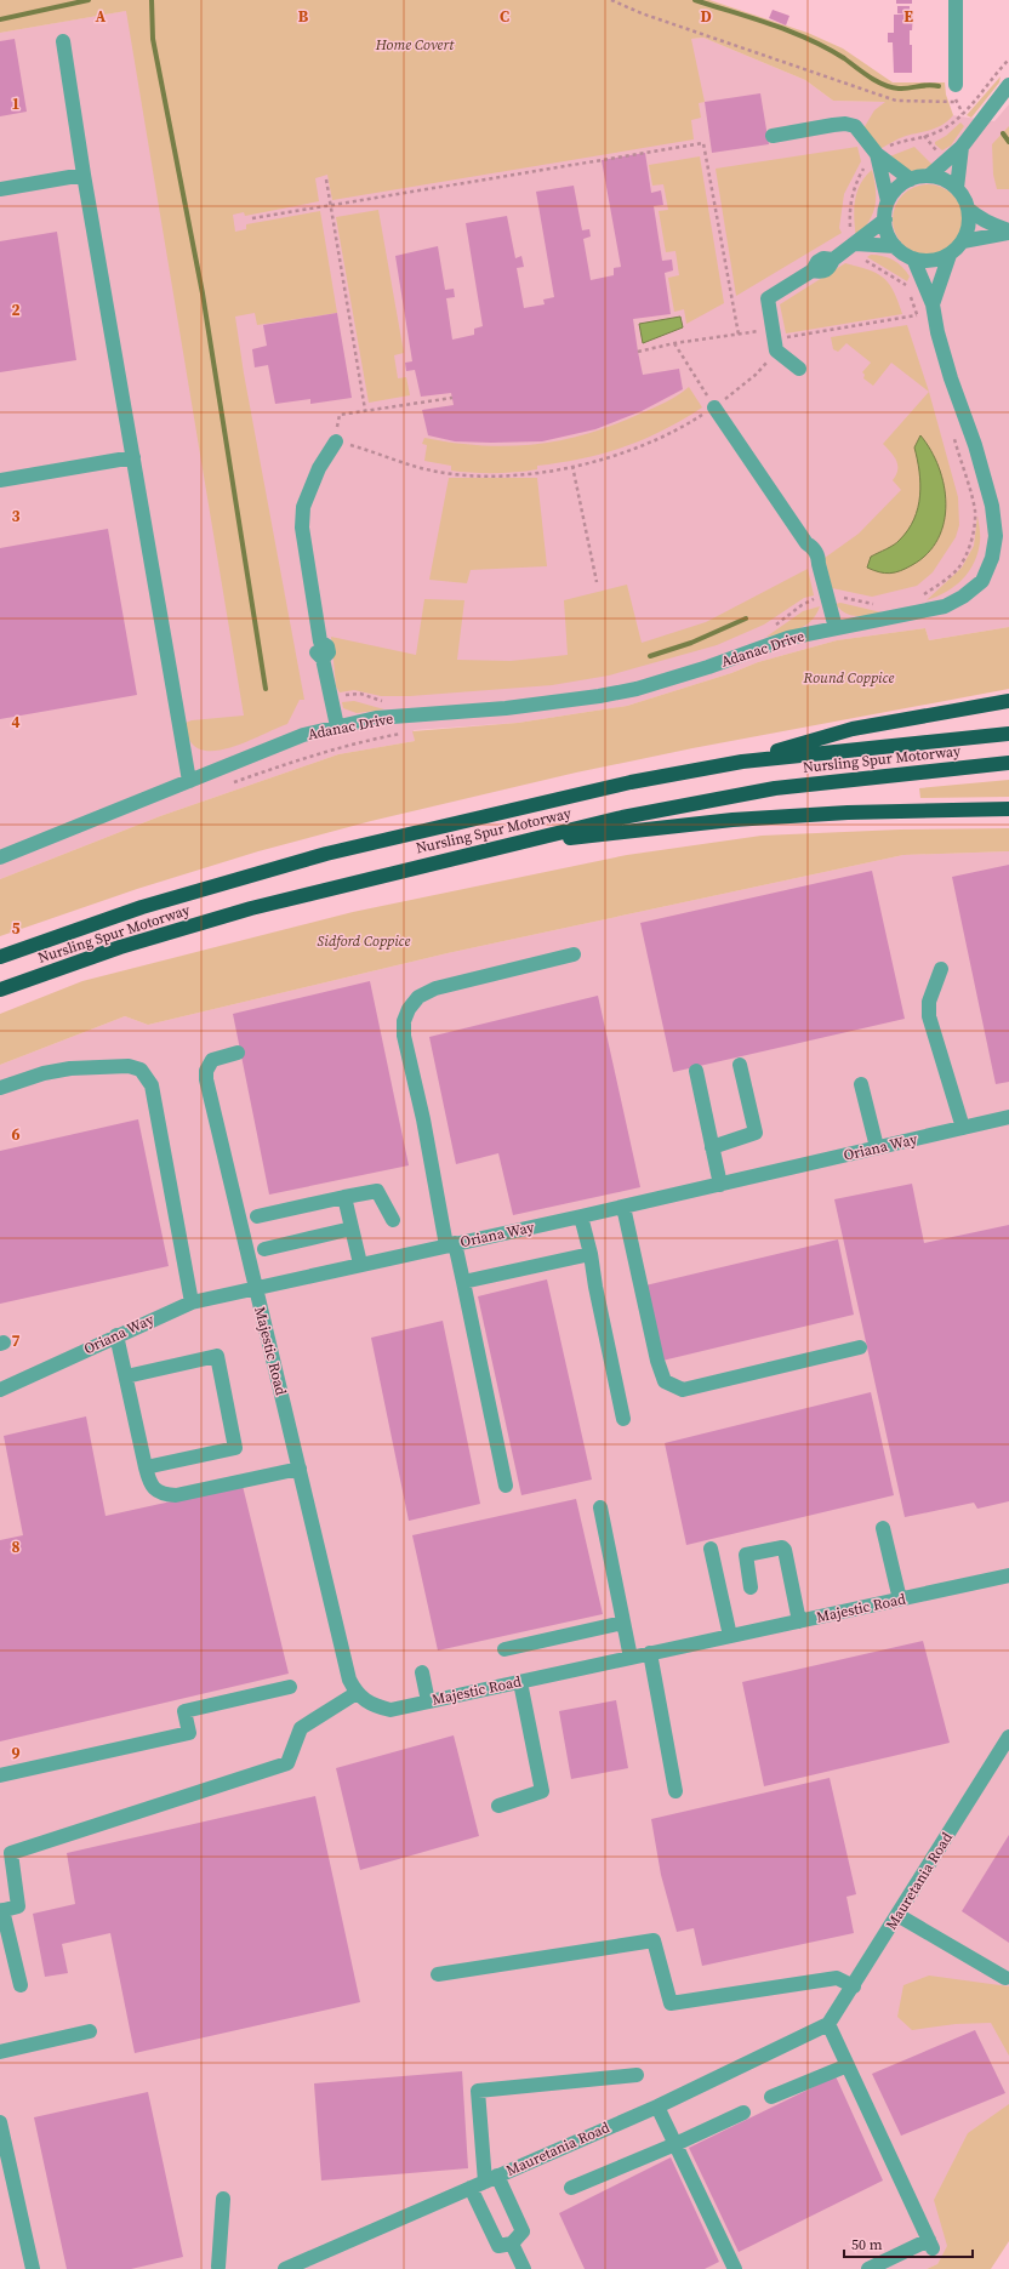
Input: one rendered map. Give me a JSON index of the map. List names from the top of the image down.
{
  "streets": {
    "highway": ["Nursling Spur Motorway"],
    "street": [
      "Adanac Drive",
      "Oriana Way",
      "Majestic Road",
      "Mauretania Road"
    ]
  },
  "crossings": [
    ["Oriana Way", "Majestic Road"]
  ],
  "parks": ["Home Covert", "Round Coppice", "Sidford Coppice"],
  "scale_bar": "50 m",
  "grid": {
    "columns": [
      "A",
      "B",
      "C",
      "D",
      "E"
    ],
    "rows": [
      "1",
      "2",
      "3",
      "4",
      "5",
      "6",
      "7",
      "8",
      "9"
    ]
  }
}
